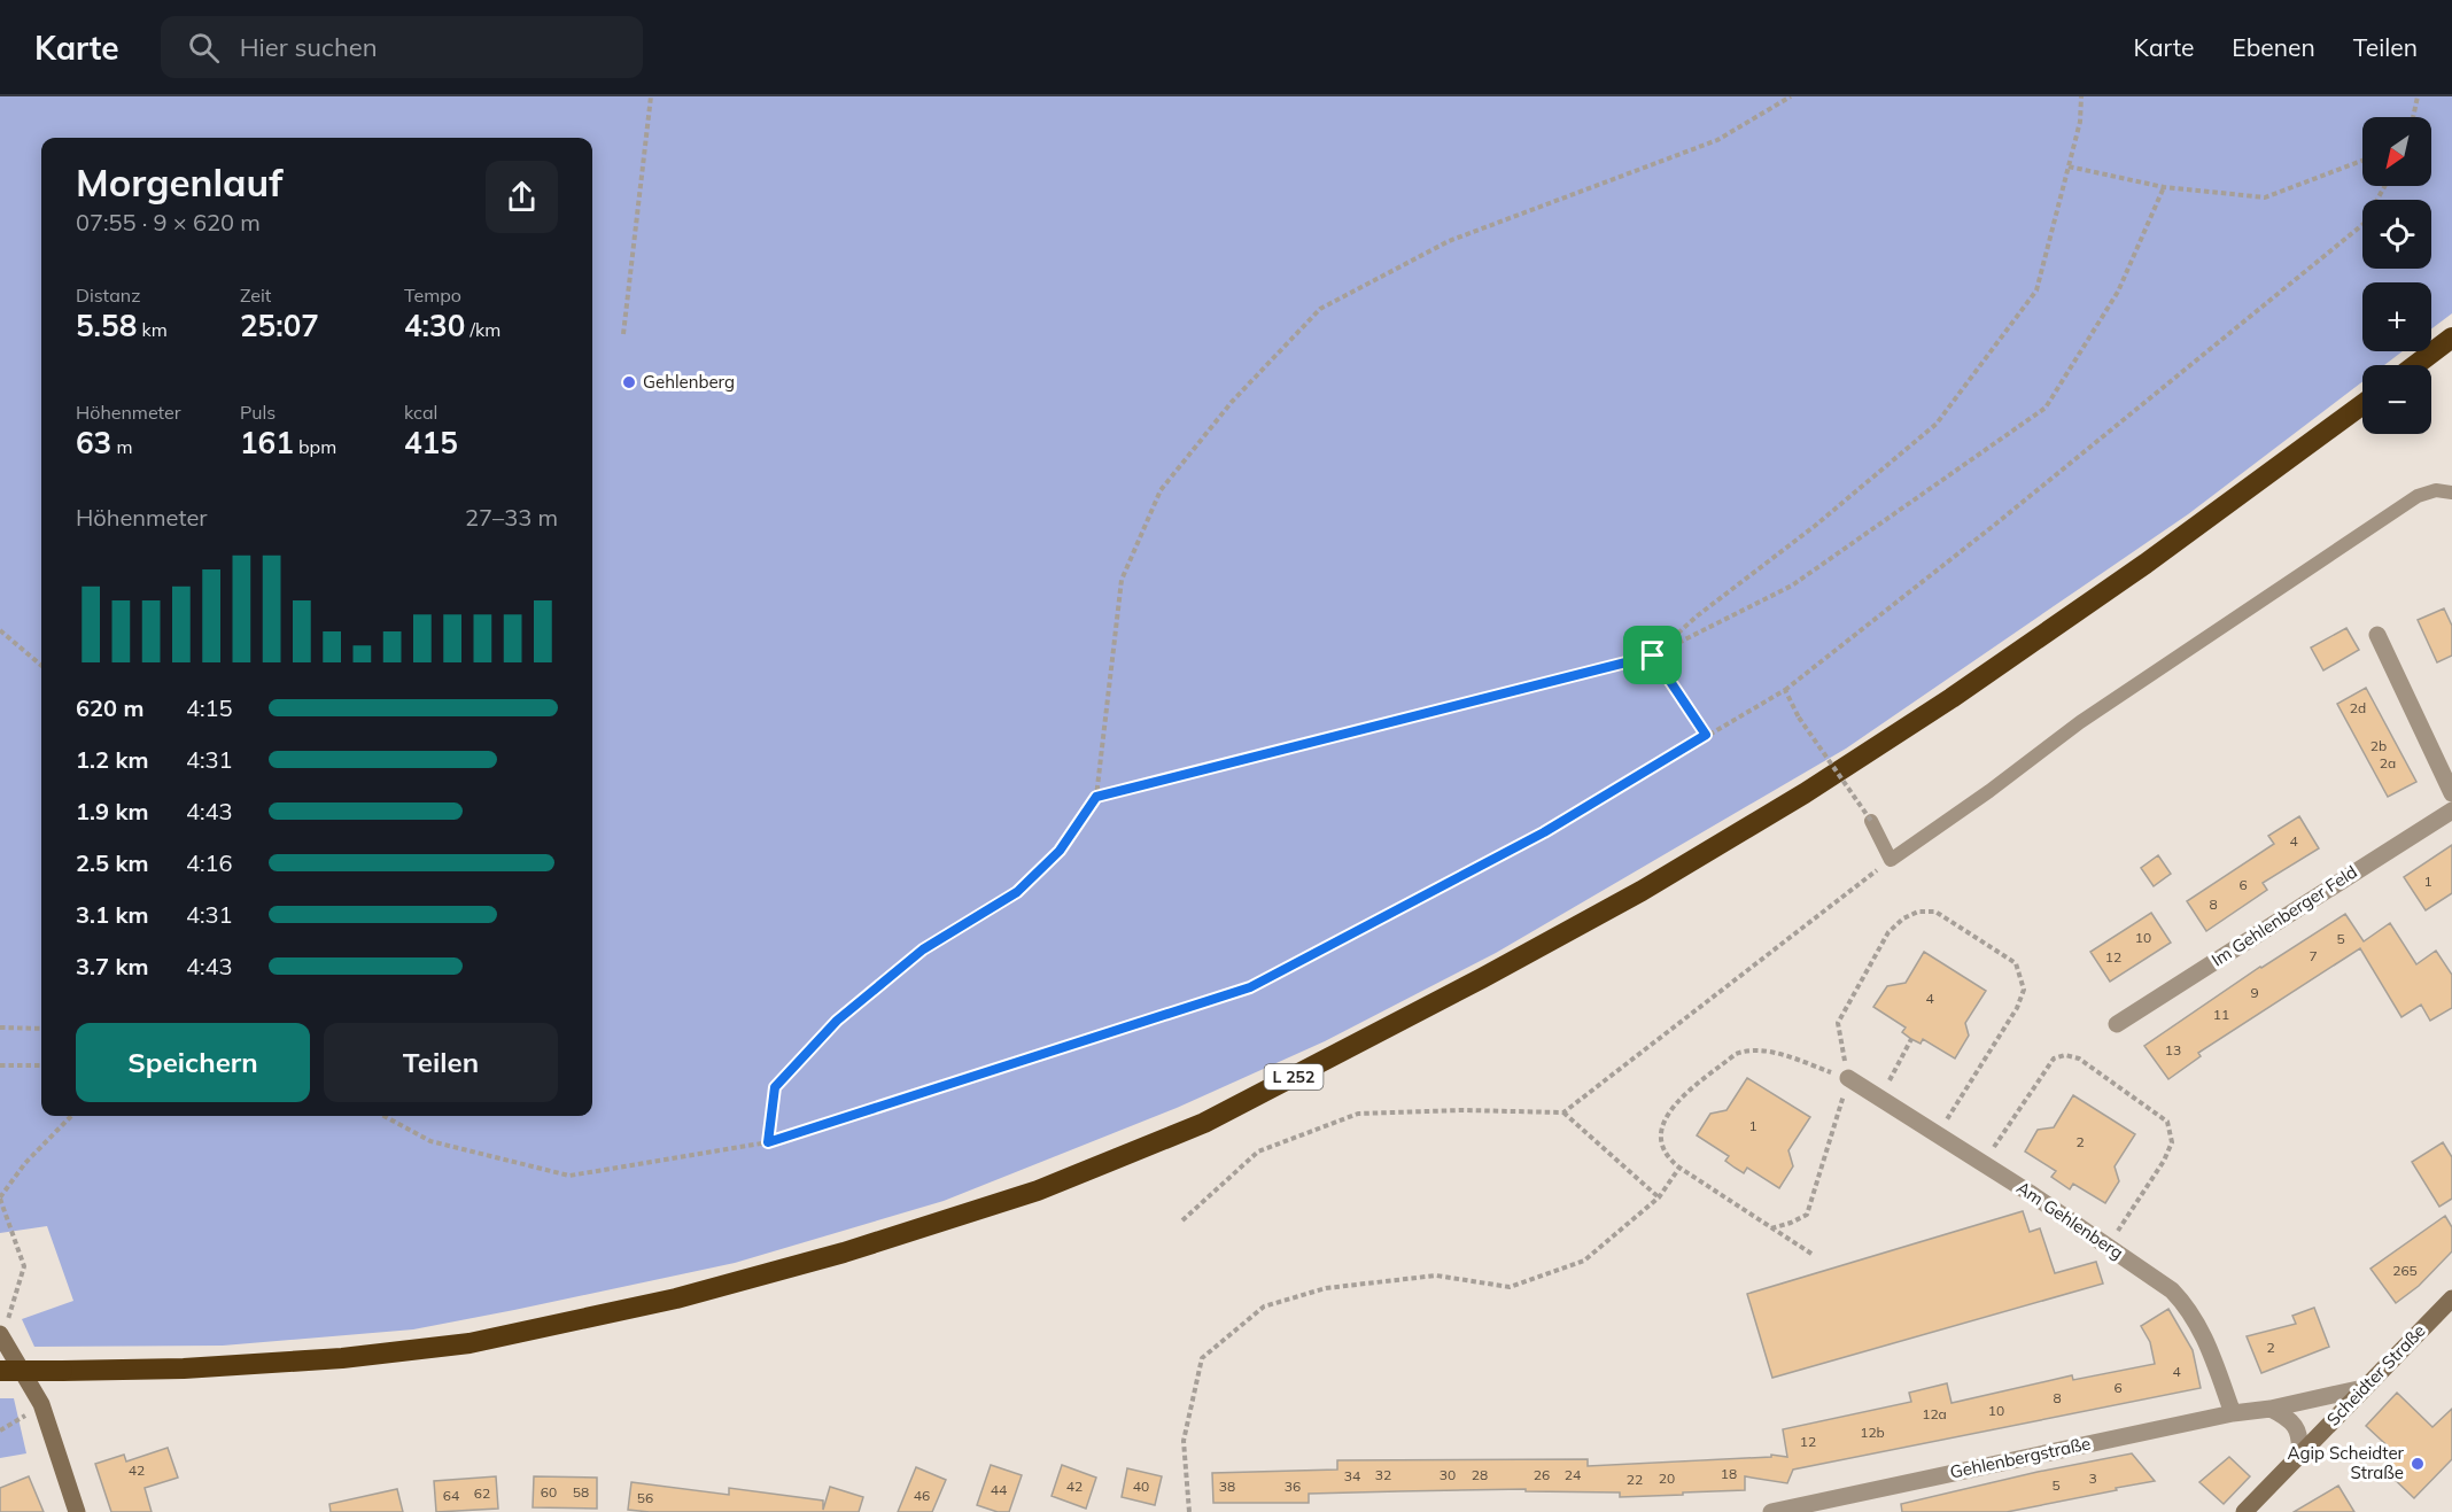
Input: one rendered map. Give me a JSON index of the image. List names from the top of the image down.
{
  "streets": {
    "highway": ["L 252"],
    "street": [
      "Im Gehlenberger Feld",
      "Am Gehlenberg",
      "Scheidter Straße",
      "Gehlenbergstraße"
    ]
  },
  "crossings": [
    ["Am Gehlenberg", "Gehlenbergstraße"],
    ["Scheidter Straße", "Gehlenbergstraße"]
  ],
  "places": ["Gehlenberg", "Agip Scheidter Straße"],
  "house_numbers": [
    "2d",
    "2b",
    "2a",
    "4",
    "1",
    "6",
    "8",
    "10",
    "5",
    "7",
    "12",
    "9",
    "4",
    "11",
    "13",
    "1",
    "2",
    "265",
    "2",
    "4",
    "6",
    "8",
    "10",
    "12a",
    "12b",
    "12",
    "42",
    "18",
    "32",
    "30",
    "28",
    "26",
    "24",
    "34",
    "20",
    "3",
    "22",
    "5",
    "42",
    "40",
    "38",
    "36",
    "44",
    "60",
    "58",
    "62",
    "64",
    "46",
    "56"
  ],
  "north": "bottom left",
  "page": {
    "header": "Karte",
    "search": "Hier suchen",
    "nav": ["Karte", "Ebenen", "Teilen"],
    "map_buttons": ["+", "−"],
    "heading": ["Morgenlauf", "07:55 · 9 × 620 m"],
    "stats": [
      ["Distanz", "5.58 km"],
      ["Zeit", "25:07"],
      ["Tempo", "4:30 /km"],
      ["Höhenmeter", "63 m"],
      ["Puls", "161 bpm"],
      ["kcal", "415"]
    ],
    "chart": ["Höhenmeter", "27–33 m"],
    "list": [
      {
        "name": "620 m",
        "note": "4:15"
      },
      {
        "name": "1.2 km",
        "note": "4:31"
      },
      {
        "name": "1.9 km",
        "note": "4:43"
      },
      {
        "name": "2.5 km",
        "note": "4:16"
      },
      {
        "name": "3.1 km",
        "note": "4:31"
      },
      {
        "name": "3.7 km",
        "note": "4:43"
      }
    ],
    "buttons": ["Speichern", "Teilen"]
  }
}
